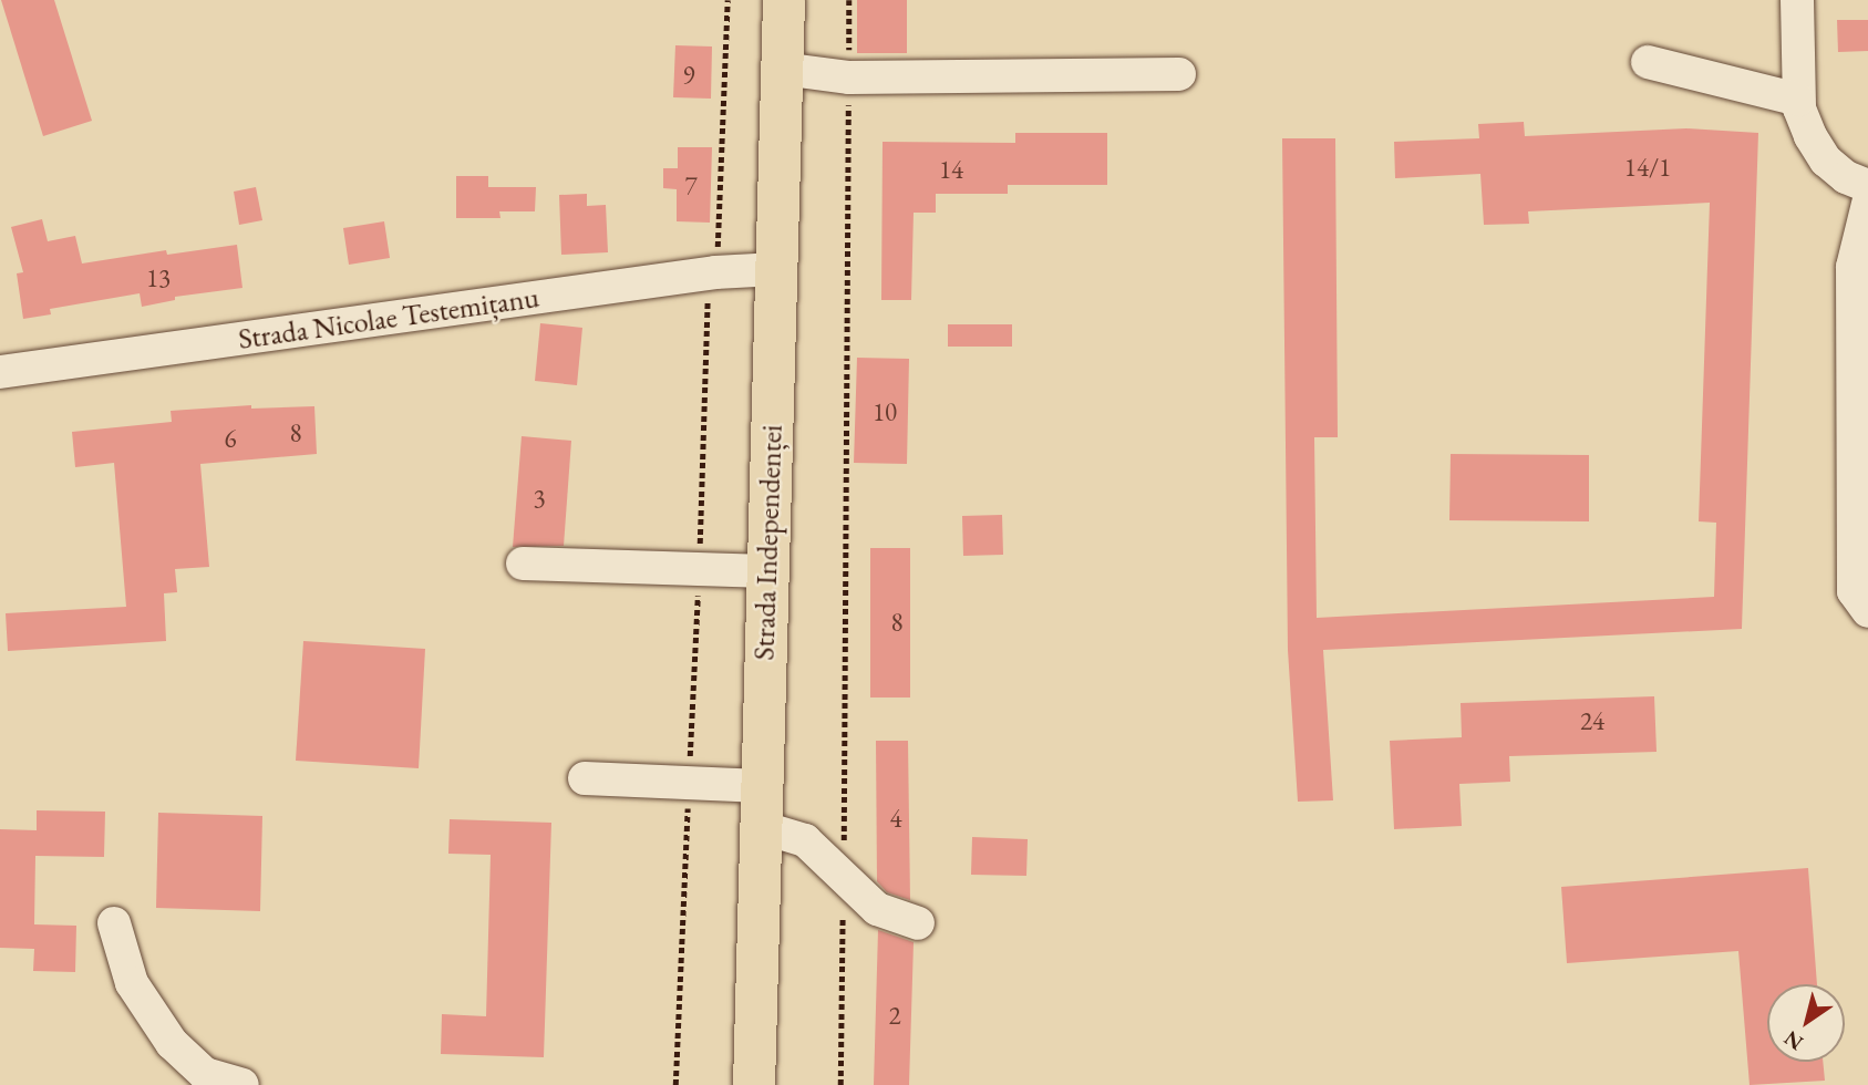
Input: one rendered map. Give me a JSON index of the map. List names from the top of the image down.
{
  "streets": {
    "main road": ["Strada Independenței"],
    "street": ["Strada Nicolae Testemițanu"]
  },
  "crossings": [
    ["Strada Nicolae Testemițanu", "Strada Independenței"]
  ],
  "house_numbers": [
    "9",
    "14/1",
    "14",
    "7",
    "13",
    "10",
    "8",
    "6",
    "3",
    "8",
    "24",
    "4",
    "2"
  ],
  "north": "bottom left"
}
